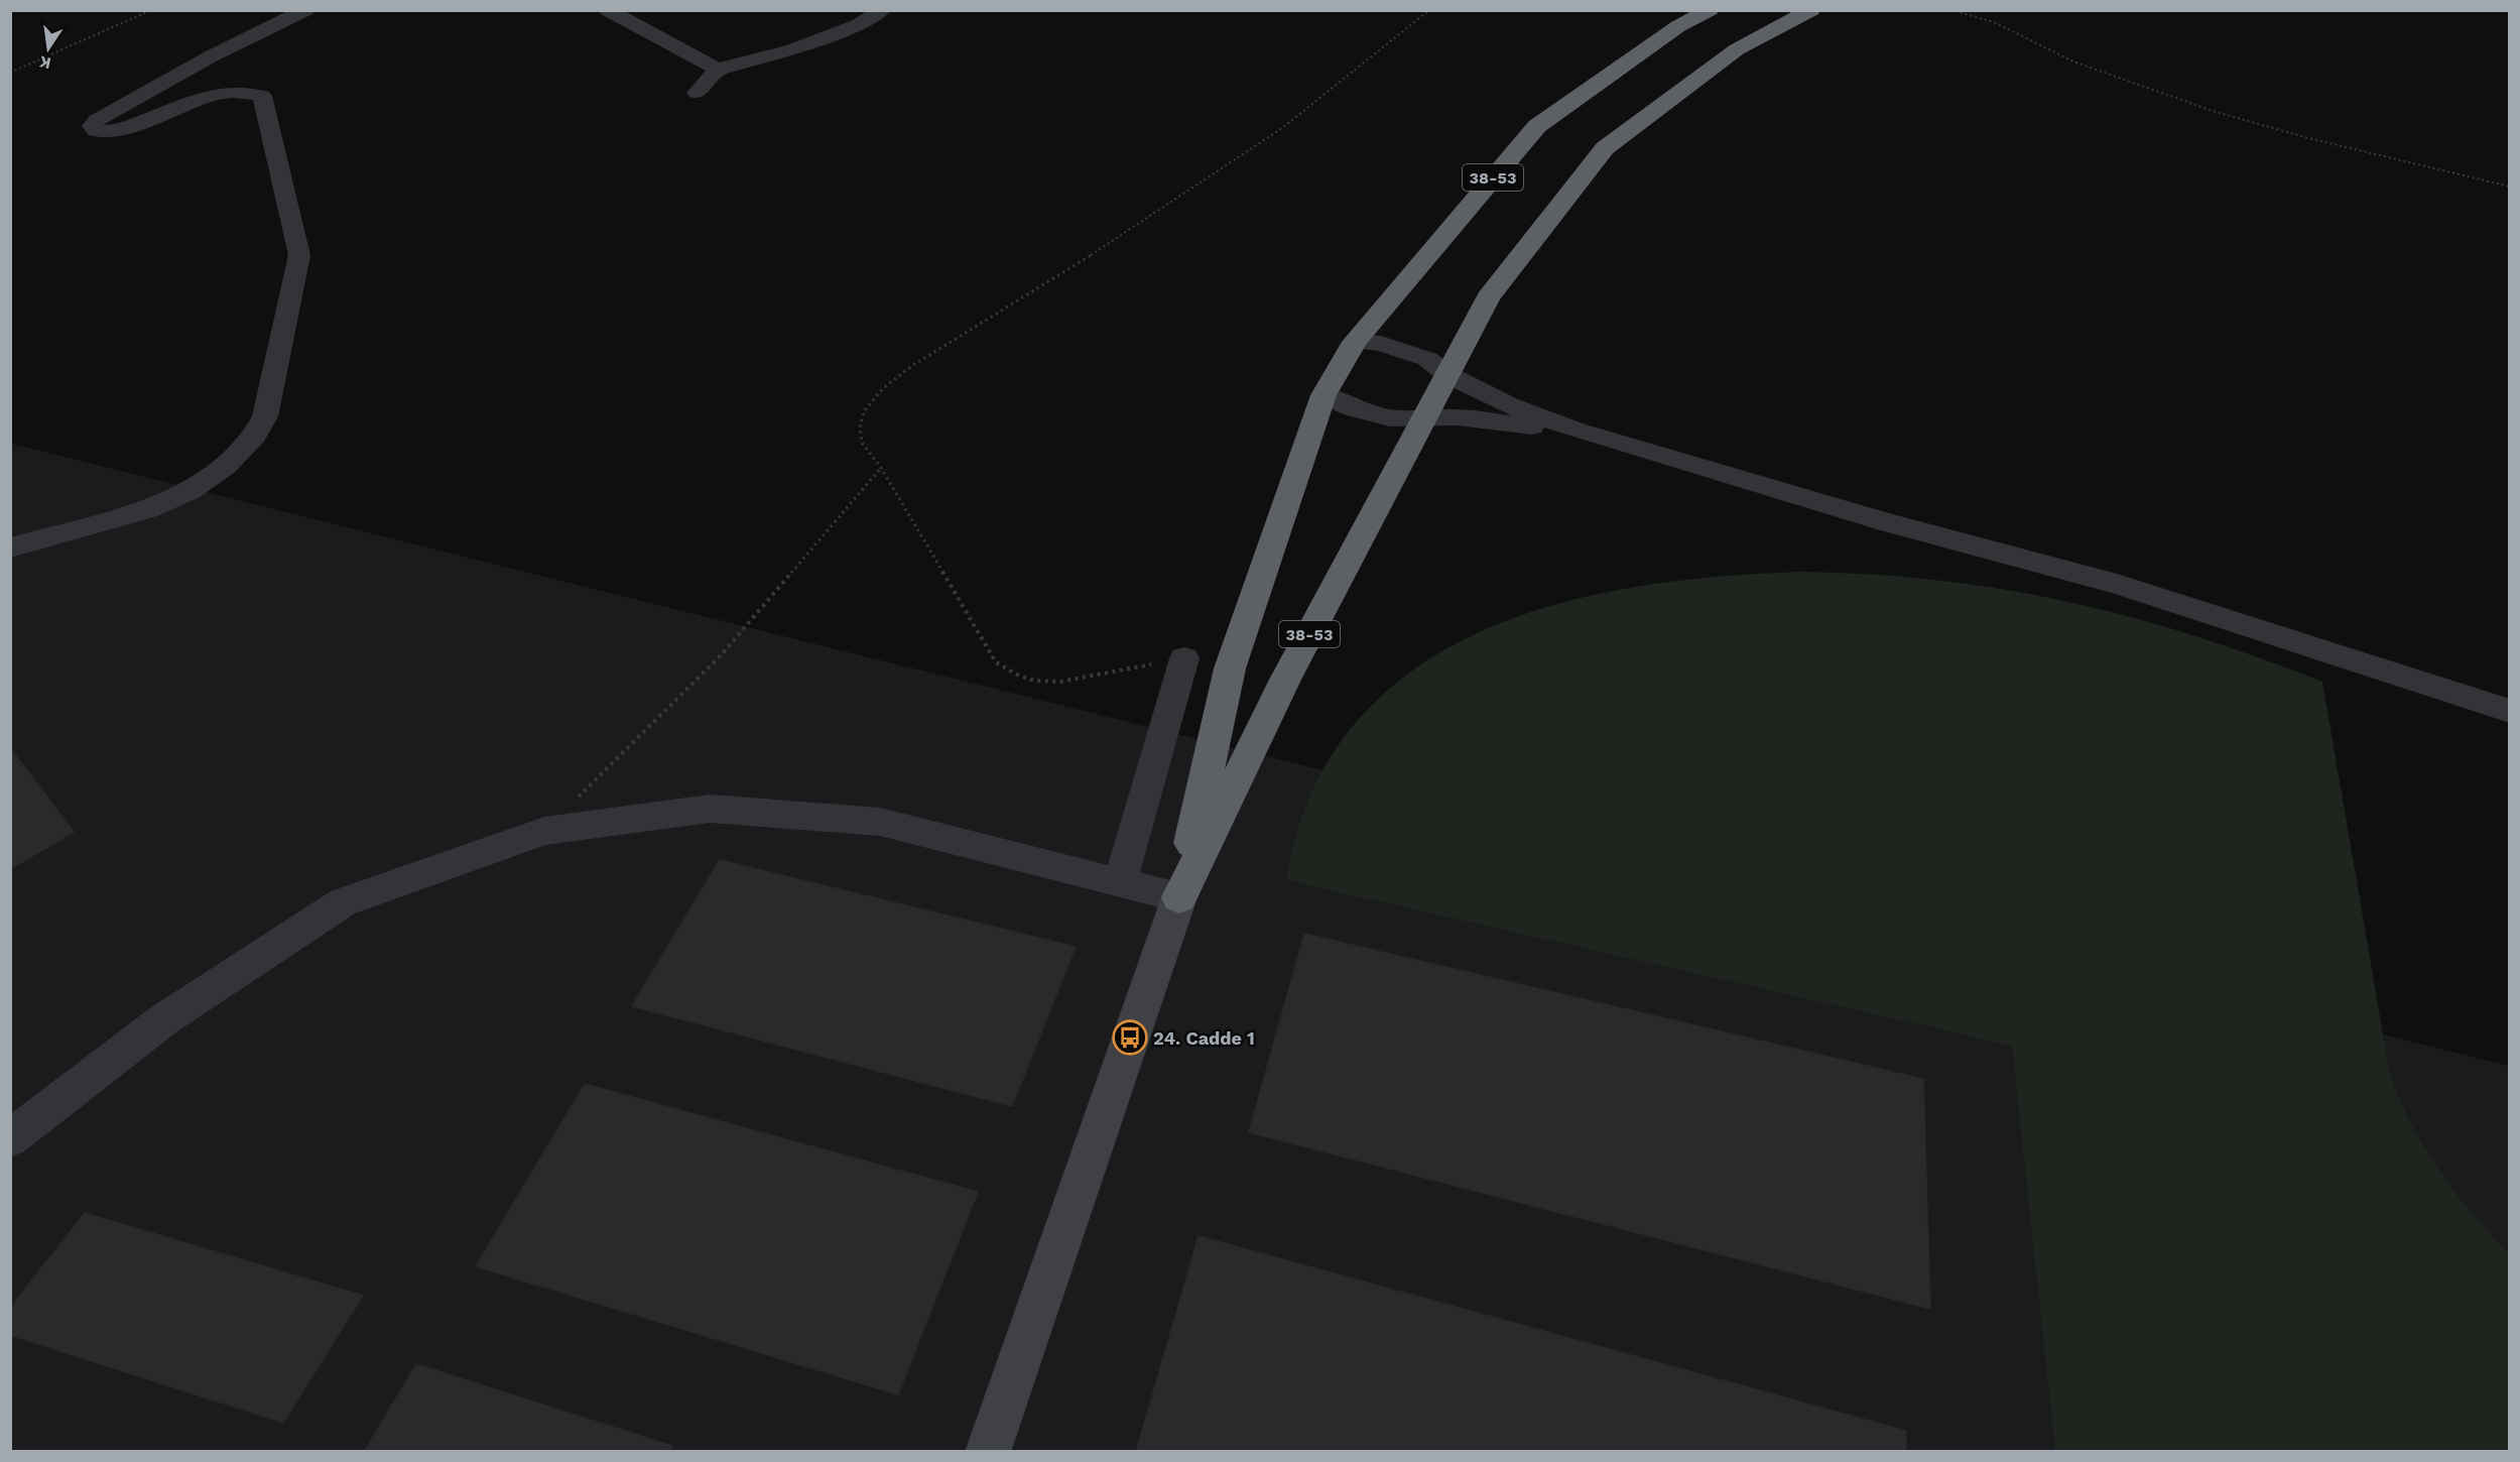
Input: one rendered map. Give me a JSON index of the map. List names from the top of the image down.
{
  "streets": {
    "highway": ["38-53"]
  },
  "places": {
    "bus stop": ["24. Cadde 1"]
  },
  "north": "bottom"
}
